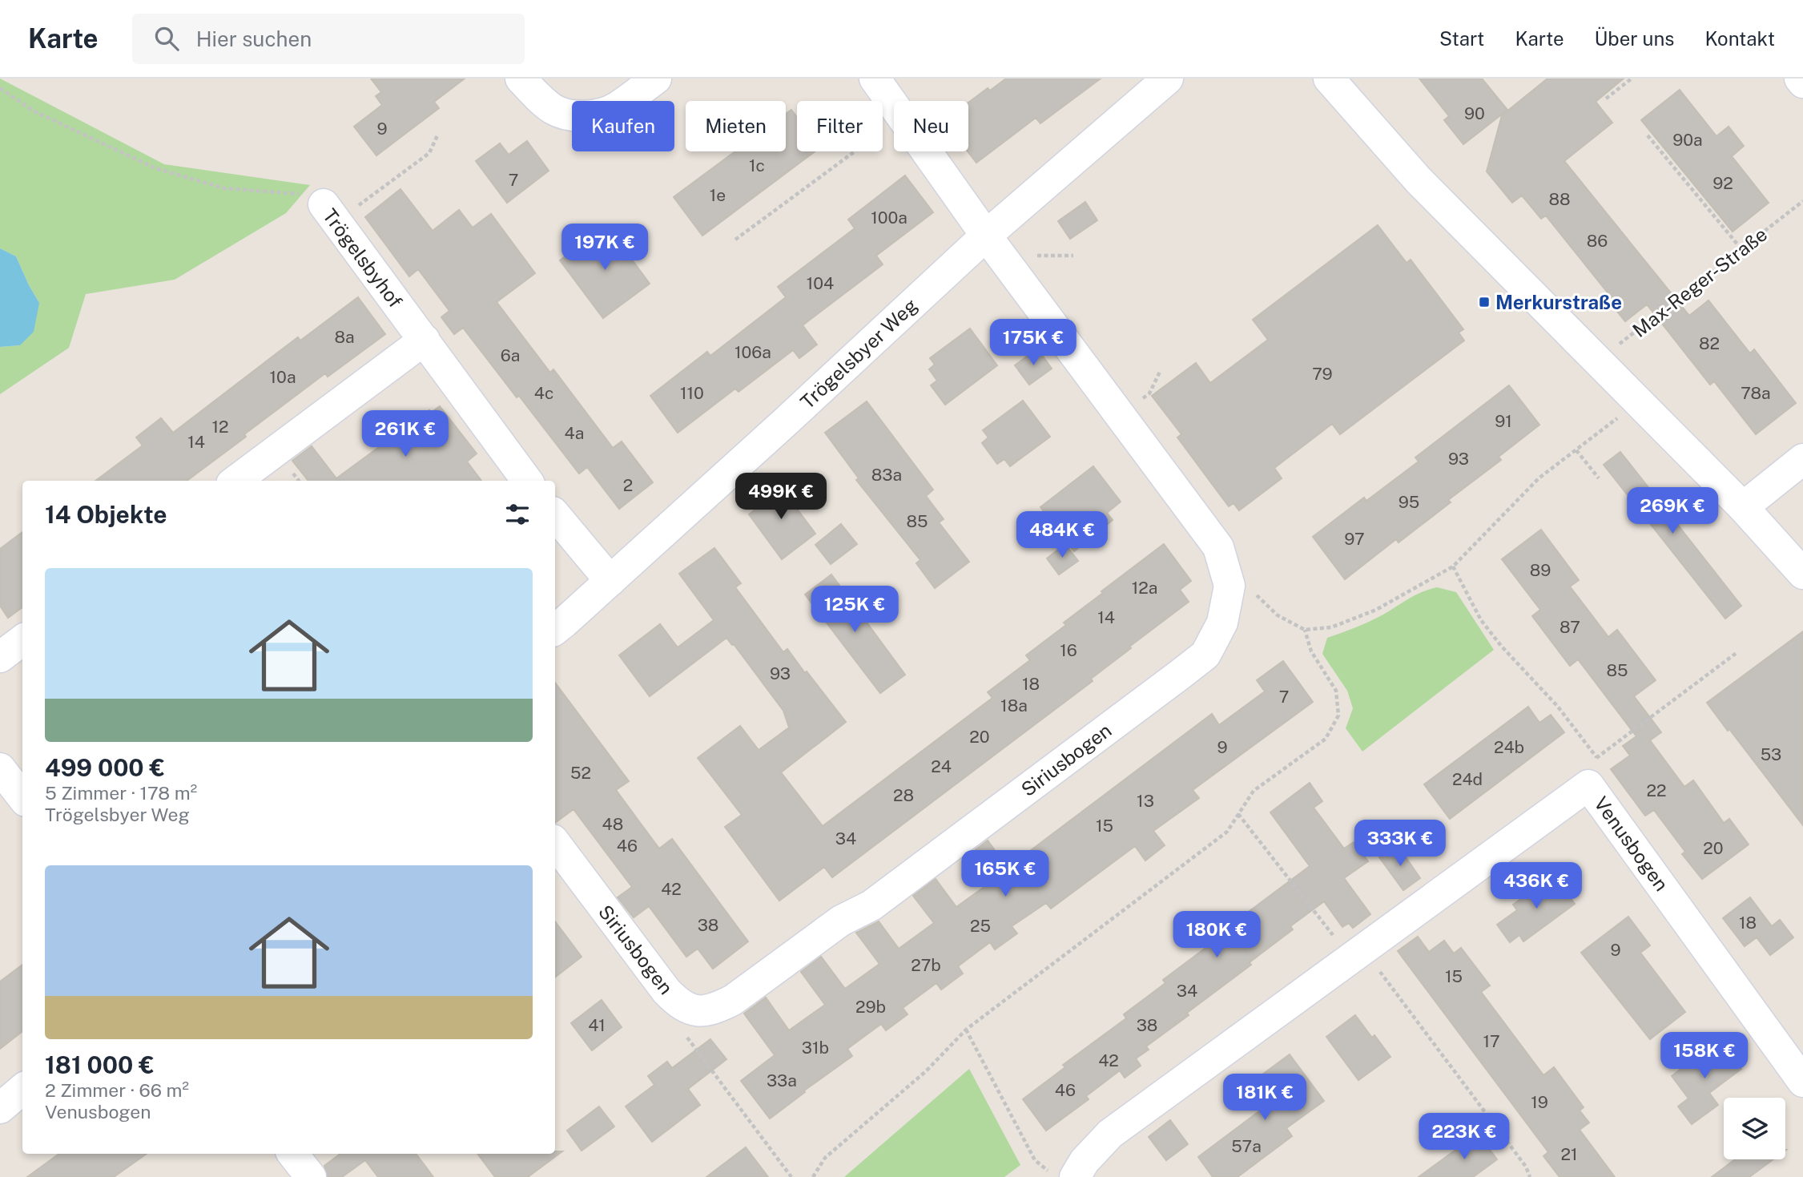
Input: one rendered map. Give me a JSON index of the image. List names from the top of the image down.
{
  "streets": {
    "street": [
      "Trögelsbyhof",
      "Trögelsbyer Weg",
      "Siriusbogen",
      "Venusbogen"
    ],
    "path": ["Max-Reger-Straße"]
  },
  "crossings": [
    ["Trögelsbyer Weg", "Siriusbogen"]
  ],
  "places": {
    "transit": ["Merkurstraße"]
  },
  "house_numbers": [
    "90",
    "9",
    "90a",
    "1c",
    "7",
    "92",
    "1e",
    "88",
    "100a",
    "86",
    "104",
    "8a",
    "82",
    "106a",
    "6a",
    "79",
    "10a",
    "4c",
    "110",
    "78a",
    "91",
    "12",
    "4a",
    "14",
    "93",
    "83a",
    "2",
    "95",
    "85",
    "97",
    "89",
    "12a",
    "14",
    "87",
    "16",
    "85",
    "93",
    "18",
    "7",
    "18a",
    "20",
    "9",
    "24b",
    "53",
    "24",
    "52",
    "24d",
    "22",
    "28",
    "13",
    "48",
    "15",
    "34",
    "46",
    "20",
    "42",
    "18",
    "38",
    "25",
    "9",
    "27b",
    "15",
    "34",
    "29b",
    "41",
    "38",
    "17",
    "31b",
    "42",
    "33a",
    "46",
    "19",
    "57a",
    "21"
  ],
  "page": {
    "header": "Karte",
    "search": "Hier suchen",
    "nav": [
      "Start",
      "Karte",
      "Über uns",
      "Kontakt"
    ],
    "chip": [
      "Kaufen",
      "Mieten",
      "Filter",
      "Neu"
    ],
    "price": [
      "197K €",
      "175K €",
      "261K €",
      "499K €",
      "269K €",
      "484K €",
      "125K €",
      "333K €",
      "165K €",
      "436K €",
      "180K €",
      "158K €",
      "181K €",
      "223K €"
    ],
    "heading": "14 Objekte",
    "list": [
      {
        "name": "499 000 €",
        "note": "5 Zimmer · 178 m² · Trögelsbyer Weg"
      },
      {
        "name": "181 000 €",
        "note": "2 Zimmer · 66 m² · Venusbogen"
      }
    ]
  }
}
